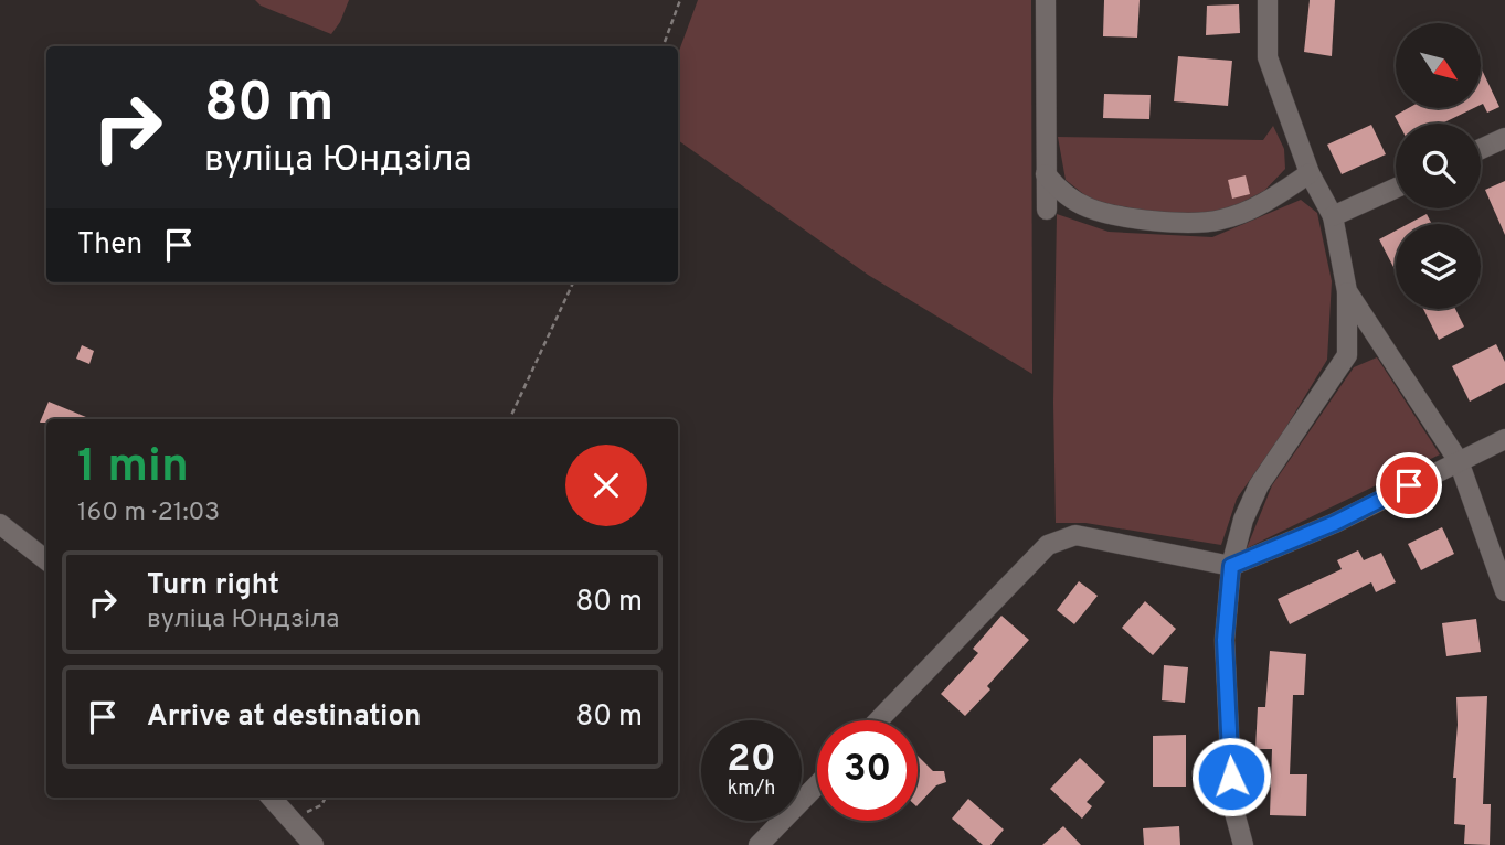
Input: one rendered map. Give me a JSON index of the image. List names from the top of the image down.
{
  "north": "bottom right",
  "page": {
    "turn": ["80 m", "вуліца Юндзіла"],
    "then": "Then",
    "heading": ["1 min", "160 m · 21:03"],
    "list": [
      {
        "name": "Turn right",
        "note": "вуліца Юндзіла",
        "value": "80 m"
      },
      {
        "name": "Arrive at destination",
        "value": "80 m"
      }
    ],
    "speed": "20 km/h",
    "limit": "30"
  }
}
